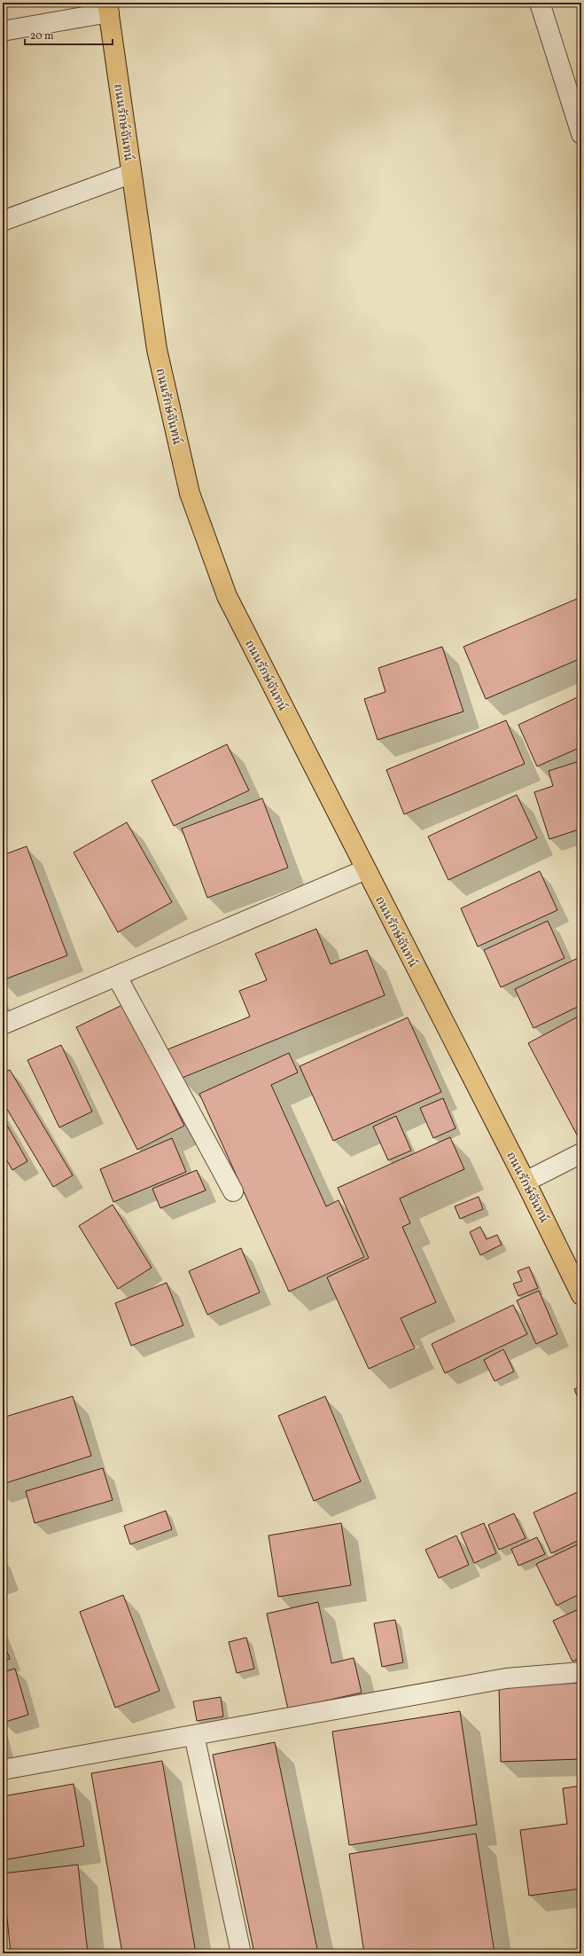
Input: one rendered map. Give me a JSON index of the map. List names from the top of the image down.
{
  "streets": {
    "main road": ["ถนนรักษ์จันทน์"]
  },
  "scale_bar": "20 m"
}
